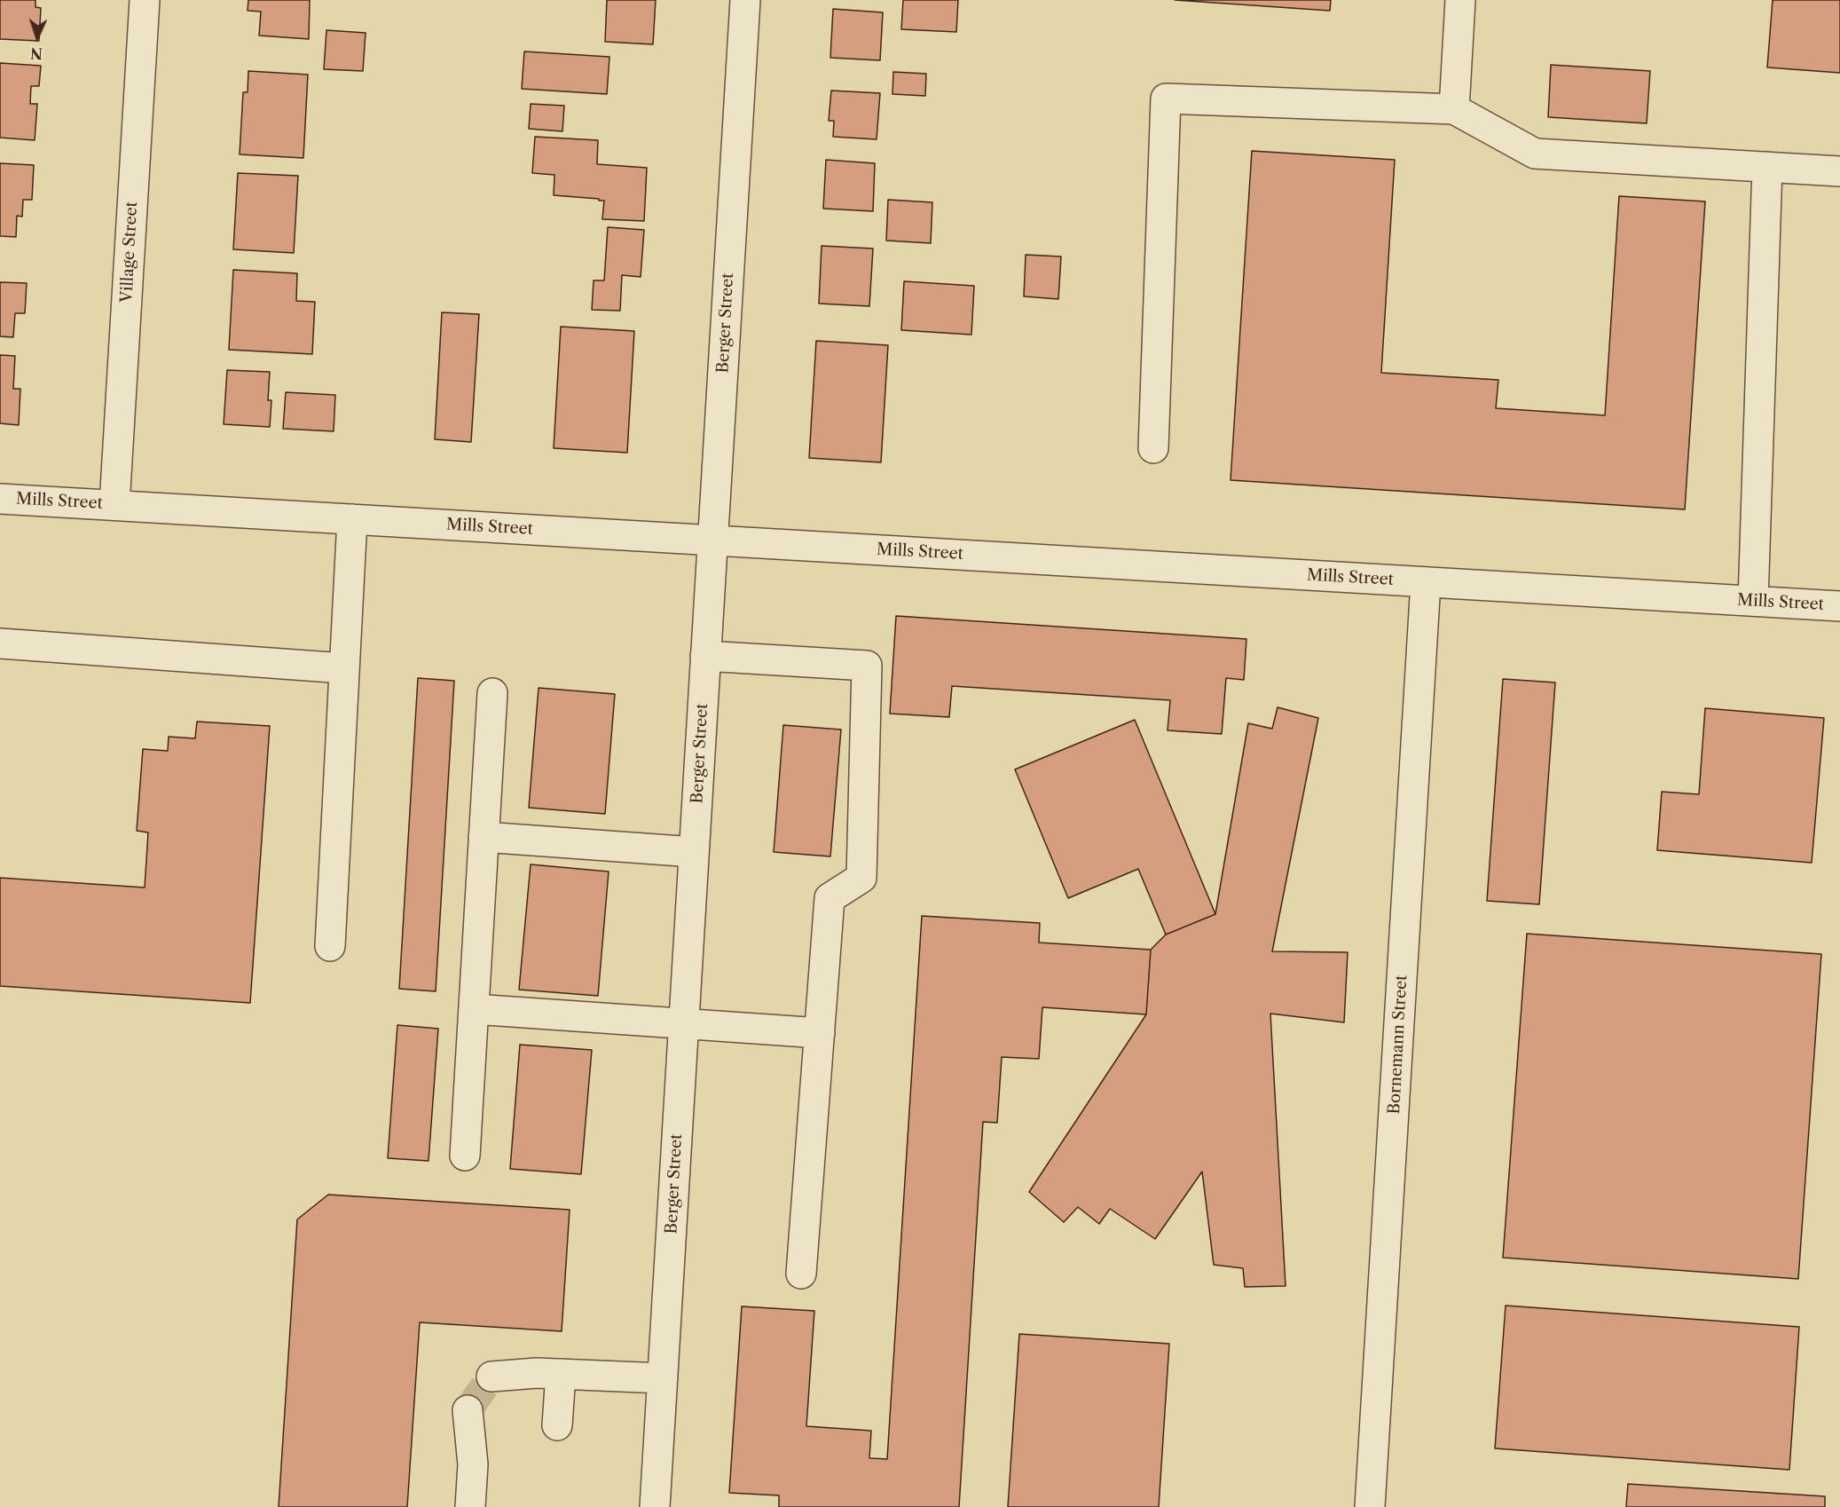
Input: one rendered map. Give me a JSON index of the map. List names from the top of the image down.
{
  "streets": {
    "street": [
      "Village Street",
      "Berger Street",
      "Mills Street",
      "Bornemann Street"
    ]
  },
  "crossings": [
    ["Village Street", "Mills Street"],
    ["Berger Street", "Mills Street"],
    ["Mills Street", "Bornemann Street"]
  ],
  "north": "bottom"
}
